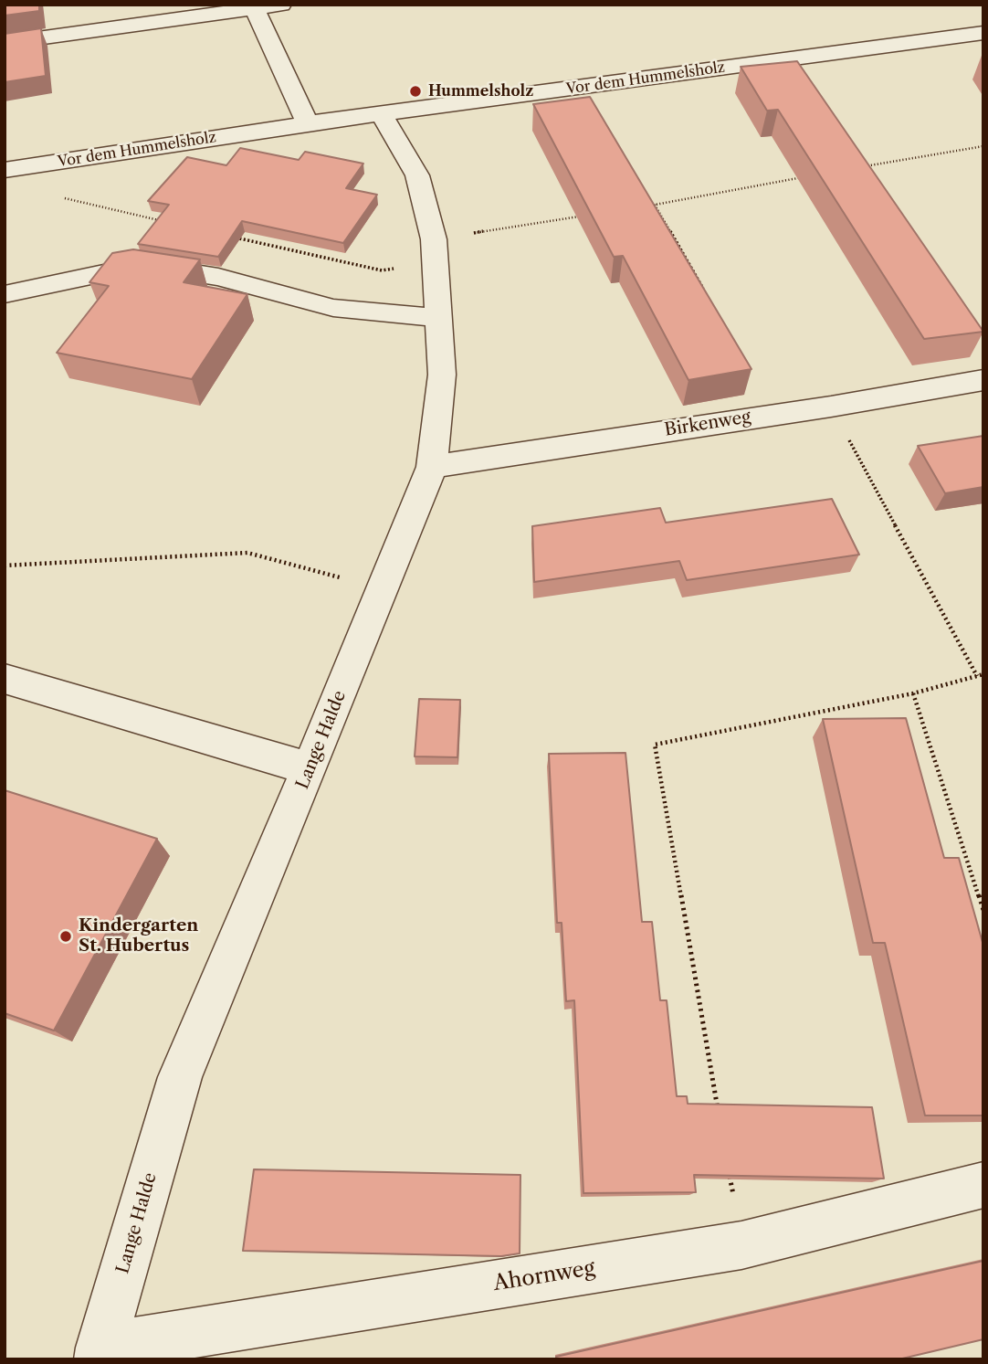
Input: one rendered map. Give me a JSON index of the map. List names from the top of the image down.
{
  "streets": {
    "street": [
      "Vor dem Hummelsholz",
      "Birkenweg",
      "Lange Halde",
      "Ahornweg"
    ]
  },
  "crossings": [
    ["Vor dem Hummelsholz", "Lange Halde"],
    ["Birkenweg", "Lange Halde"],
    ["Lange Halde", "Ahornweg"]
  ],
  "places": ["Hummelsholz", "Kindergarten St. Hubertus"]
}
